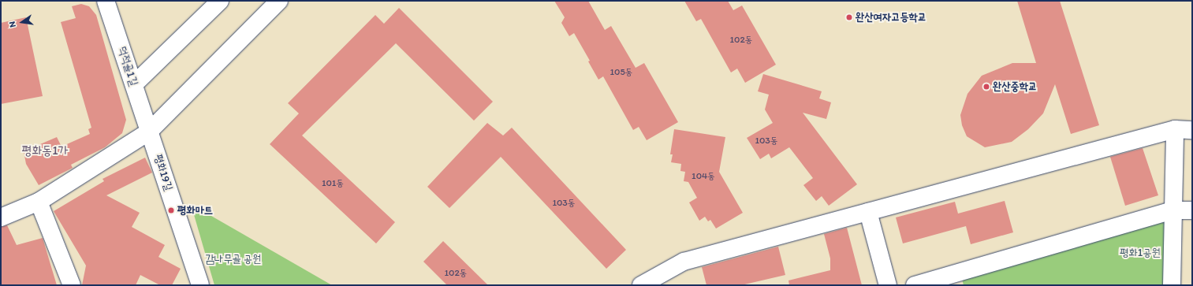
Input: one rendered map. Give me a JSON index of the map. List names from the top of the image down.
{
  "streets": {
    "street": ["덕적골1길", "평화19길"]
  },
  "crossings": [
    ["덕적골1길", "평화19길"]
  ],
  "districts": ["평화동1가"],
  "parks": ["평화1공원", "감나무골 공원"],
  "places": ["완산여자고등학교", "완산중학교", "평화마트"],
  "house_numbers": [
    "102동",
    "105동",
    "103동",
    "104동",
    "101동",
    "103동",
    "102동"
  ],
  "north": "left"
}
